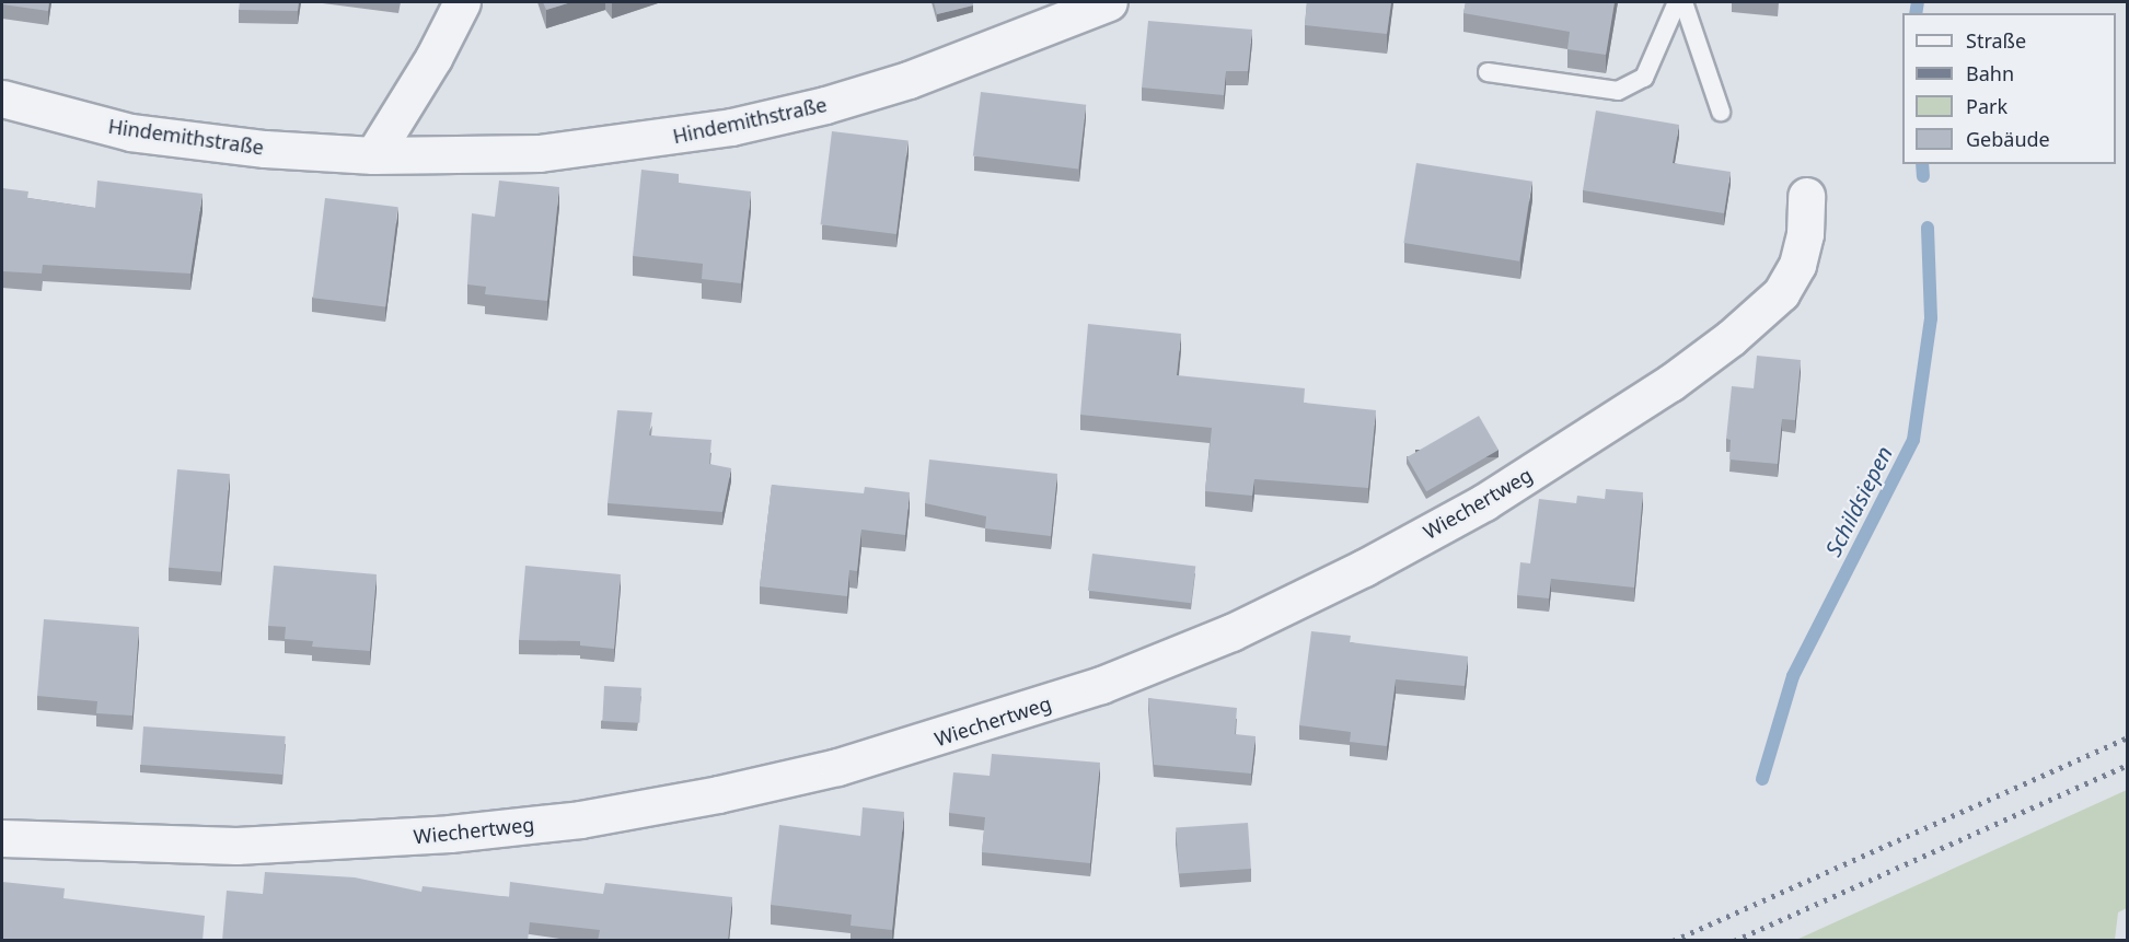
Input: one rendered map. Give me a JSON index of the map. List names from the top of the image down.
{
  "streets": {
    "street": ["Hindemithstraße", "Wiechertweg"]
  },
  "water": ["Schildsiepen"],
  "legend": [
    "Straße",
    "Bahn",
    "Park",
    "Gebäude"
  ]
}
